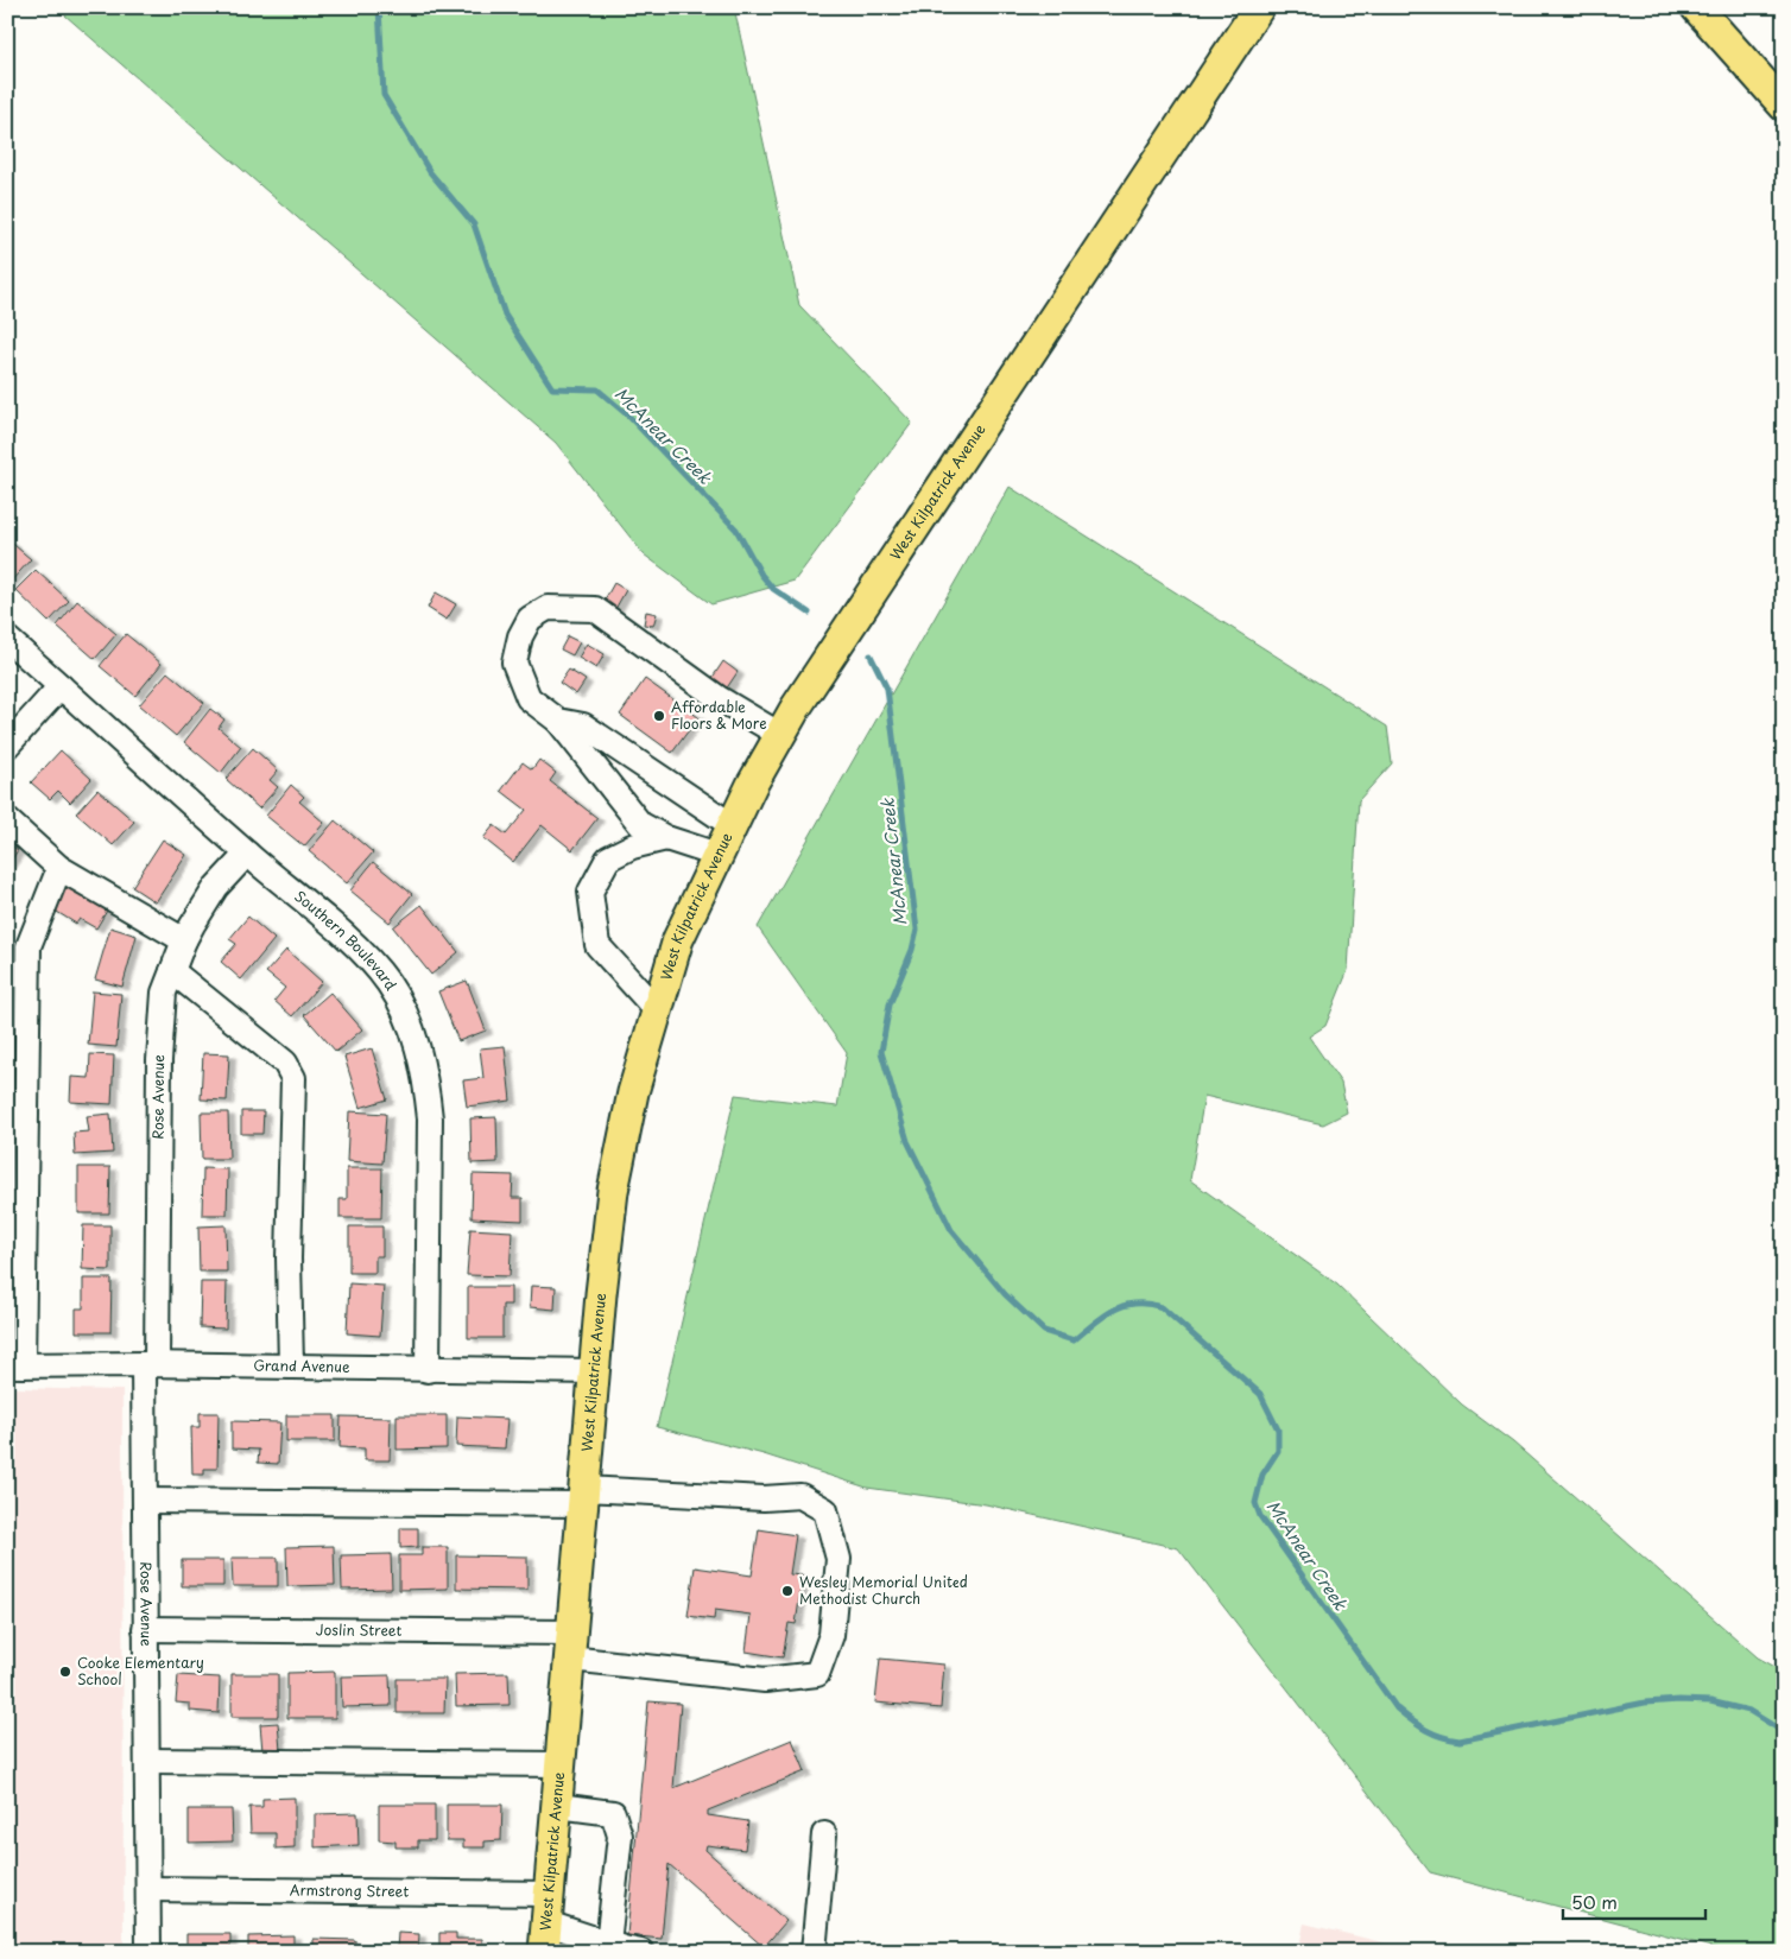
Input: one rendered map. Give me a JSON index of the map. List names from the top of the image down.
{
  "streets": {
    "main road": ["West Kilpatrick Avenue"],
    "street": [
      "Southern Boulevard",
      "Rose Avenue",
      "Grand Avenue",
      "Joslin Street",
      "Armstrong Street"
    ]
  },
  "crossings": [
    ["West Kilpatrick Avenue", "Grand Avenue"],
    ["West Kilpatrick Avenue", "Joslin Street"],
    ["West Kilpatrick Avenue", "Armstrong Street"],
    ["Southern Boulevard", "Rose Avenue"],
    ["Southern Boulevard", "Grand Avenue"],
    ["Rose Avenue", "Grand Avenue"],
    ["Rose Avenue", "Joslin Street"],
    ["Rose Avenue", "Armstrong Street"]
  ],
  "water": ["McAnear Creek"],
  "places": ["Affordable Floors & More", "Wesley Memorial United Methodist Church", "Cooke Elementary School"],
  "scale_bar": "50 m"
}
